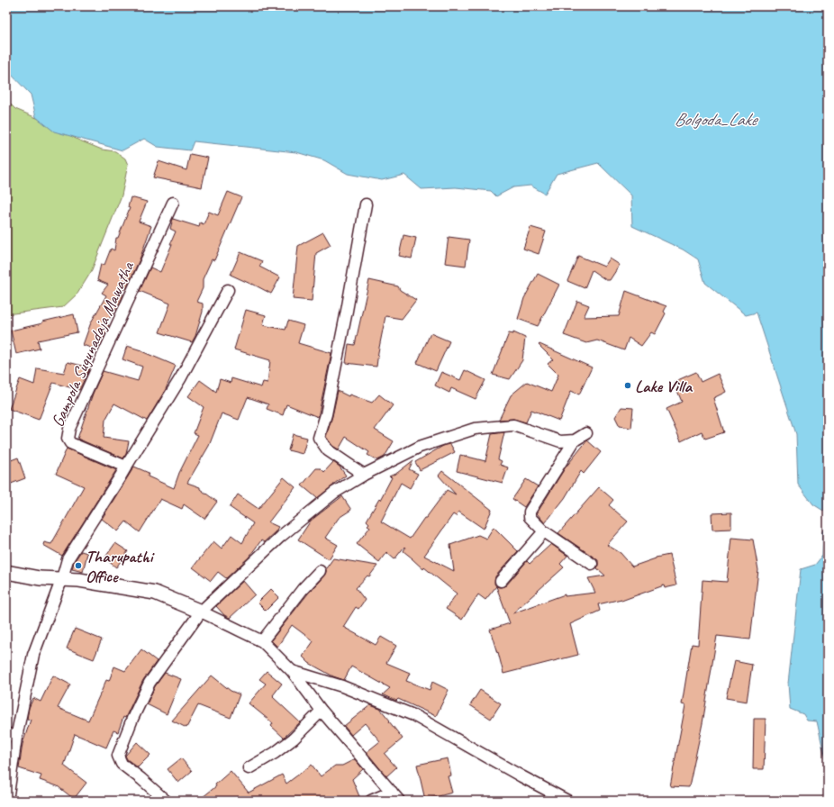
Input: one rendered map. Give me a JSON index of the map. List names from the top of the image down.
{
  "streets": {
    "street": ["Gampola Sugunadaja Mawatha"]
  },
  "water": ["Bolgoda_Lake"],
  "places": ["Lake Villa", "Tharupathi Office"]
}
